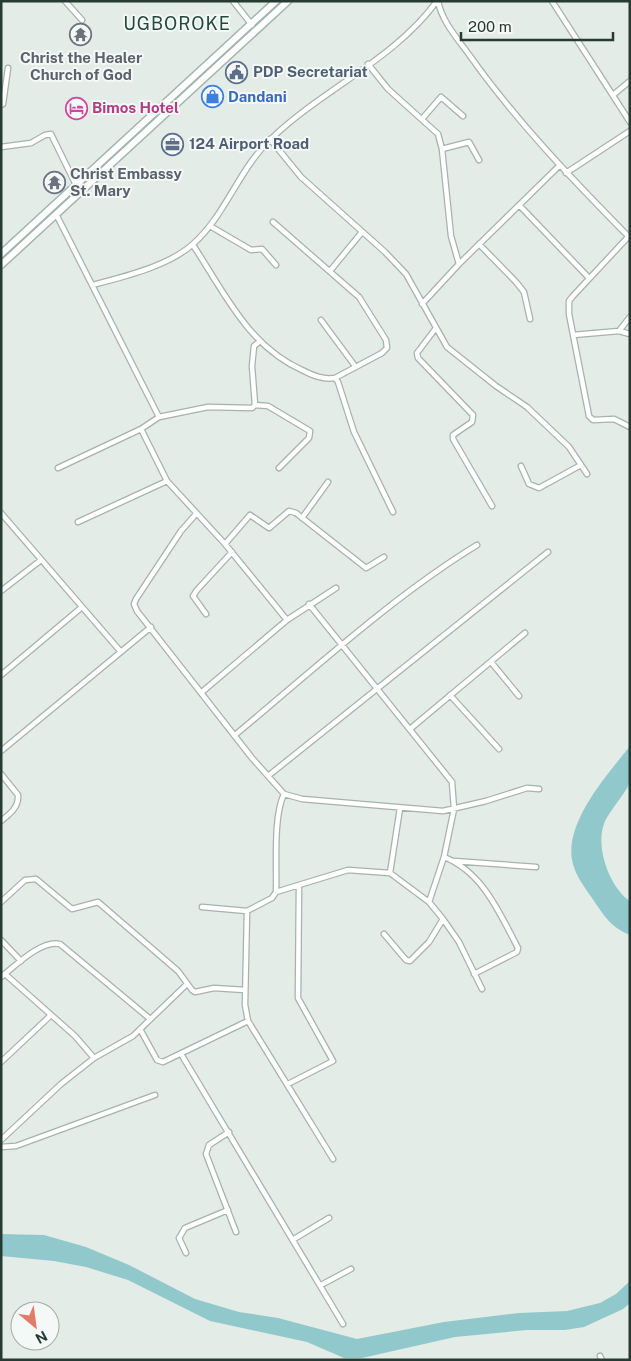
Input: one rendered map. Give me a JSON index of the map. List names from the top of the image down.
{
  "districts": ["UGBOROKE"],
  "places": {
    "temple": ["Christ the Healer Church of God", "Christ Embassy St. Mary"],
    "public building": ["PDP Secretariat"],
    "shop": ["Dandani"],
    "hotel": ["Bimos Hotel"],
    "office": ["124 Airport Road"]
  },
  "scale_bar": "200 m",
  "north": "bottom right"
}
